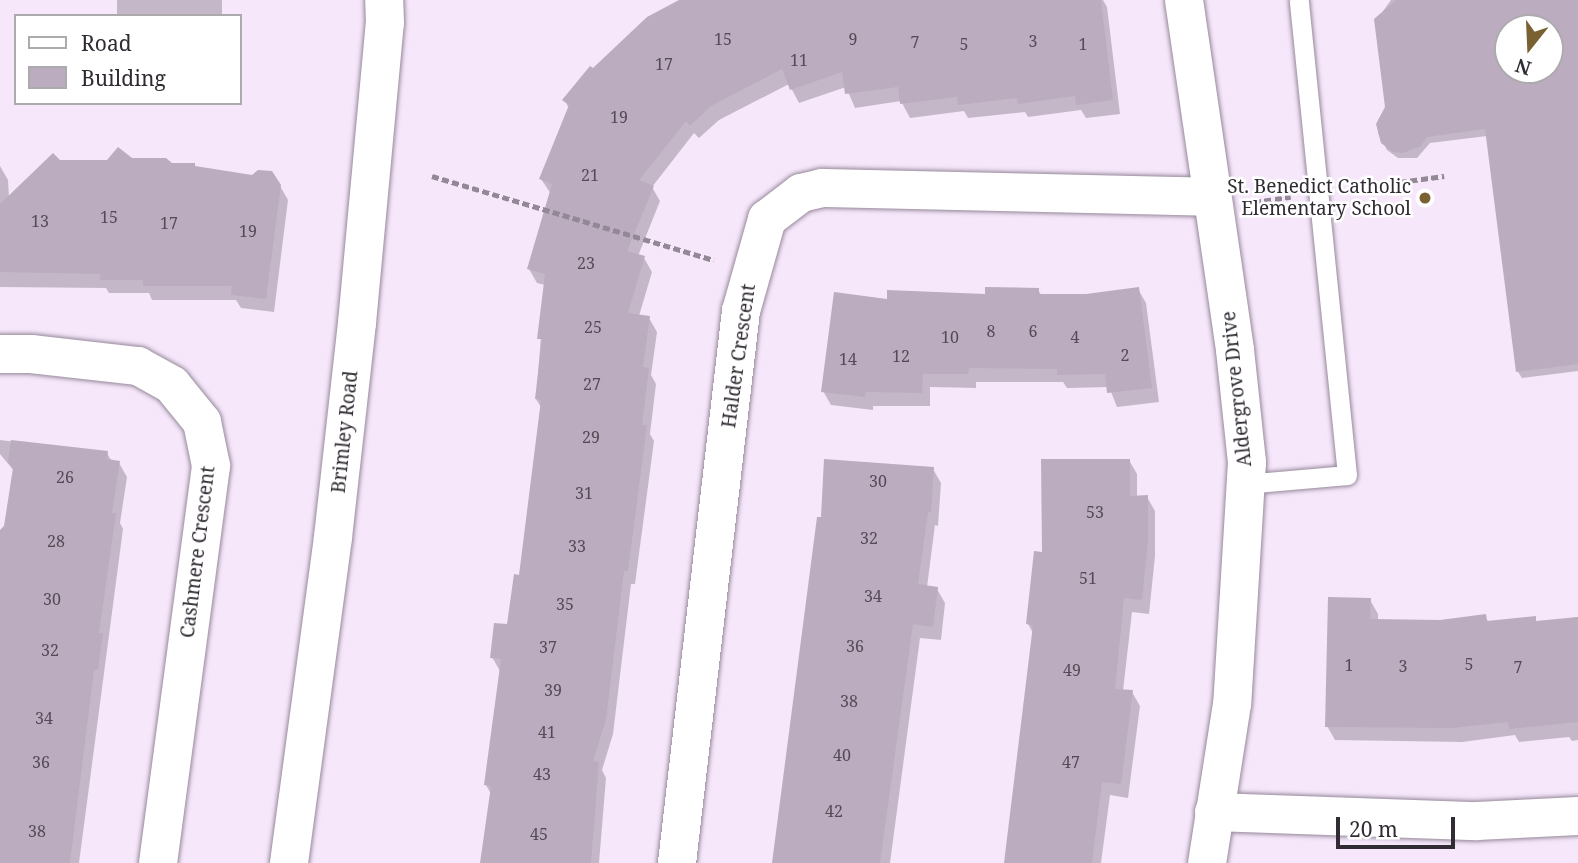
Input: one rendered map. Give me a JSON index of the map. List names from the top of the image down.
{
  "streets": {
    "street": [
      "Halder Crescent",
      "Aldergrove Drive",
      "Brimley Road",
      "Cashmere Crescent"
    ]
  },
  "crossings": [
    ["Halder Crescent", "Aldergrove Drive"]
  ],
  "places": ["St. Benedict Catholic Elementary School"],
  "house_numbers": [
    "15",
    "9",
    "3",
    "7",
    "5",
    "1",
    "11",
    "17",
    "19",
    "21",
    "15",
    "13",
    "17",
    "19",
    "23",
    "25",
    "8",
    "6",
    "10",
    "4",
    "2",
    "12",
    "14",
    "27",
    "29",
    "26",
    "30",
    "31",
    "53",
    "32",
    "28",
    "33",
    "51",
    "34",
    "30",
    "35",
    "36",
    "37",
    "32",
    "5",
    "1",
    "3",
    "7",
    "49",
    "39",
    "38",
    "34",
    "41",
    "40",
    "36",
    "47",
    "43",
    "42",
    "38",
    "45"
  ],
  "legend": ["Road", "Building"],
  "scale_bar": "20 m",
  "north": "bottom"
}
